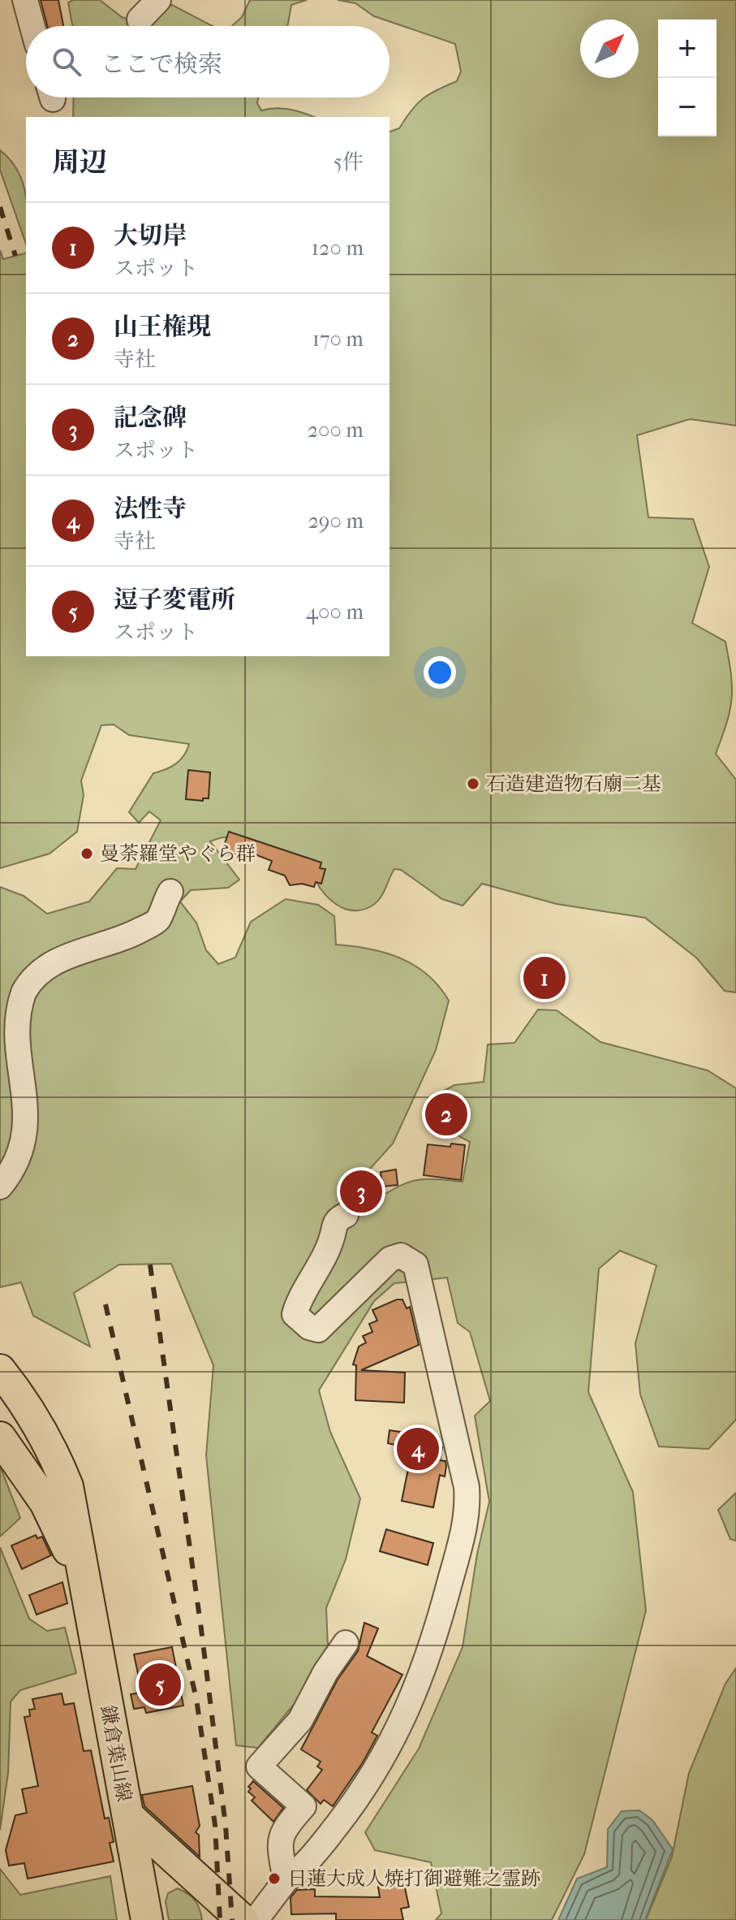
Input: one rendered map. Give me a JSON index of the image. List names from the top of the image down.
{
  "streets": {
    "main road": ["鎌倉葉山線"]
  },
  "places": ["石造建造物石廟二基", "曼荼羅堂やぐら群", "日蓮大成人焼打御避難之霊跡"],
  "north": "top right",
  "page": {
    "map_buttons": ["+", "−"],
    "search": "ここで検索",
    "heading": ["周辺", "5件"],
    "list": [
      {
        "mark": "1",
        "name": "大切岸",
        "note": "スポット",
        "value": "120 m"
      },
      {
        "mark": "2",
        "name": "山王権現",
        "note": "寺社",
        "value": "170 m"
      },
      {
        "mark": "3",
        "name": "記念碑",
        "note": "スポット",
        "value": "200 m"
      },
      {
        "mark": "4",
        "name": "法性寺",
        "note": "寺社",
        "value": "290 m"
      },
      {
        "mark": "5",
        "name": "逗子変電所",
        "note": "スポット",
        "value": "400 m"
      }
    ],
    "pins": [
      "1",
      "2",
      "3",
      "4",
      "5"
    ]
  }
}
